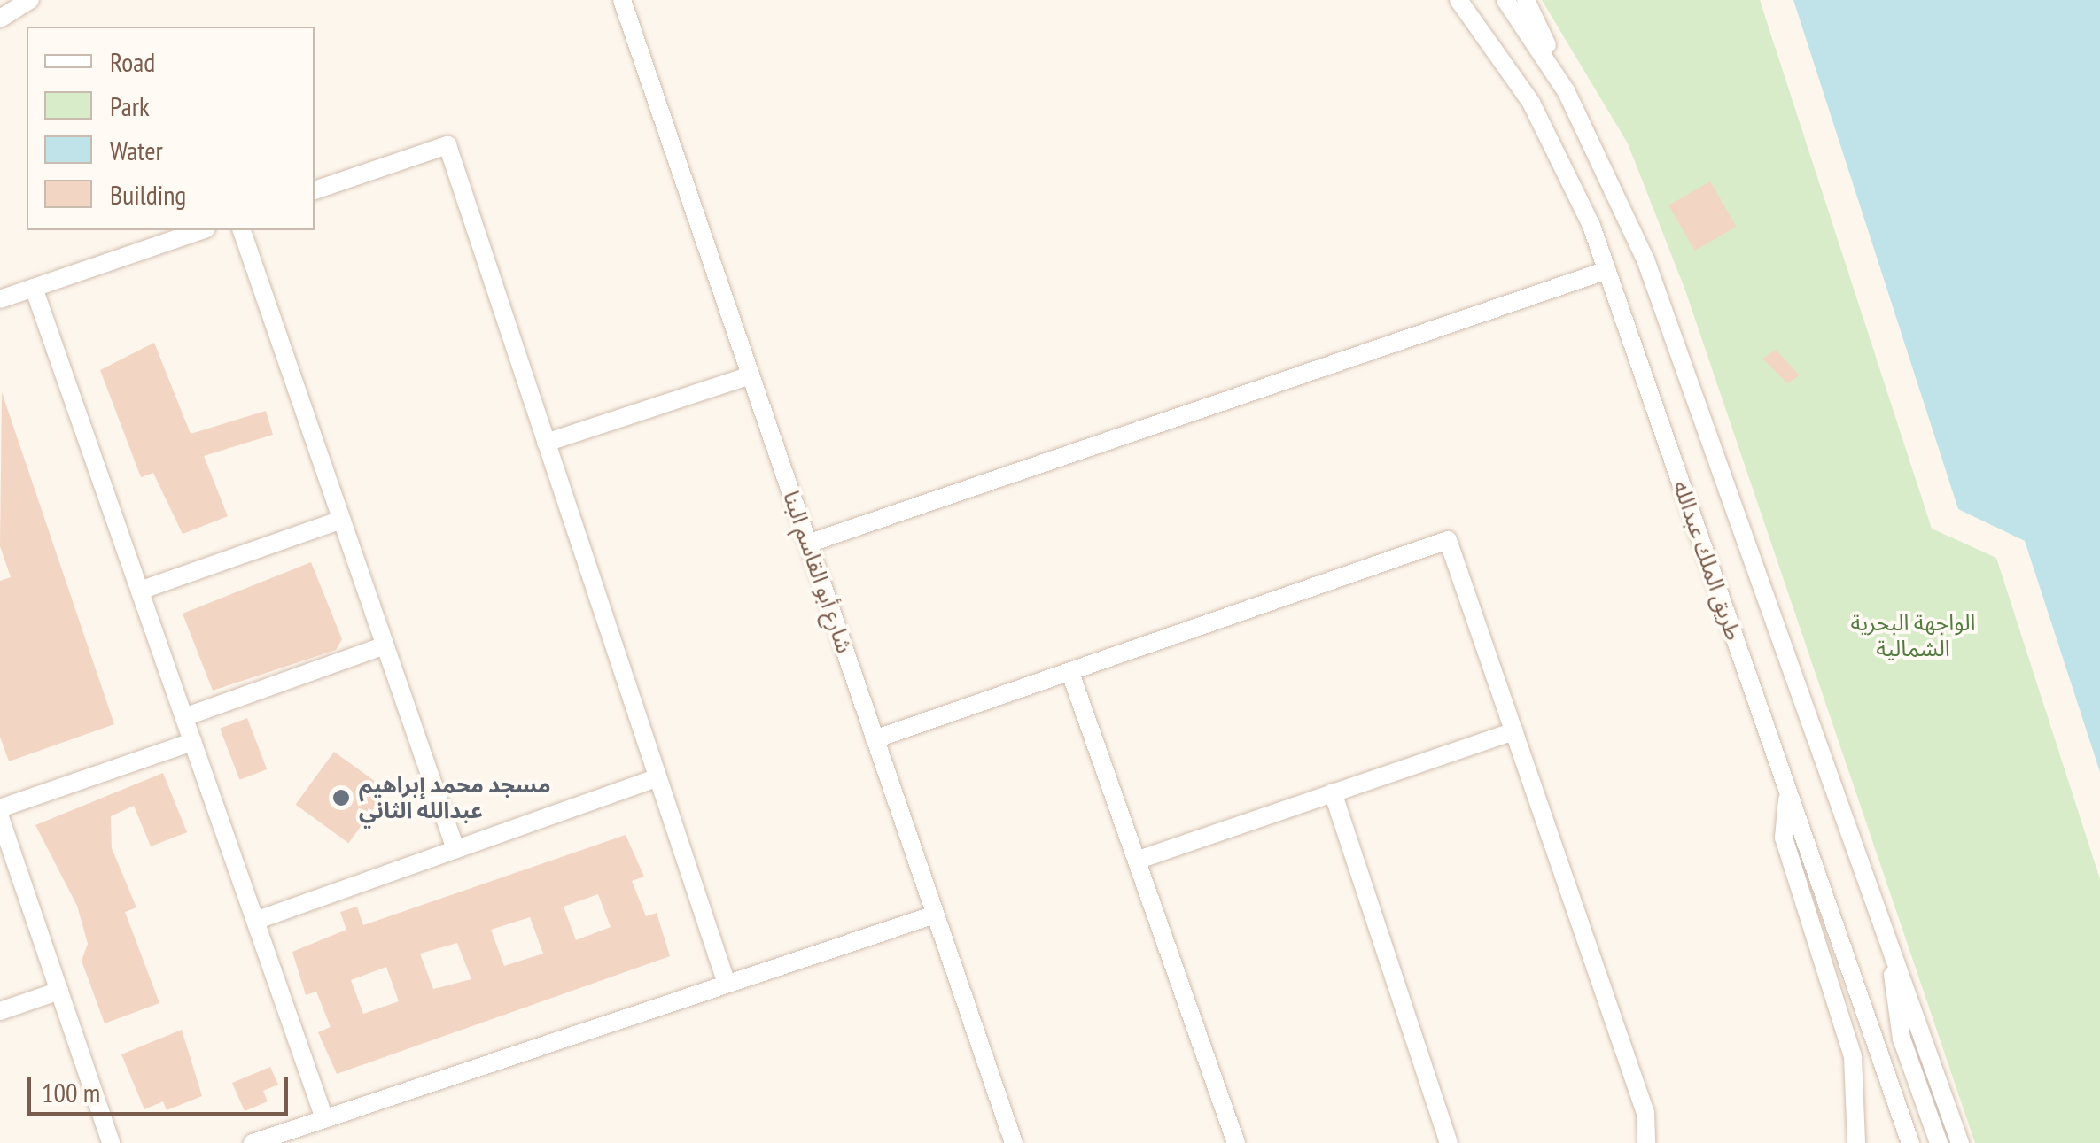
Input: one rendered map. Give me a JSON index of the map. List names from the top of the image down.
{
  "streets": {
    "street": ["طريق الملك عبدالله", "شارع أبو القاسم البنا"]
  },
  "parks": ["الواجهة البحرية الشمالية"],
  "places": ["مسجد محمد إبراهيم عبدالله الثاني"],
  "legend": [
    "Road",
    "Park",
    "Water",
    "Building"
  ],
  "scale_bar": "100 m"
}
